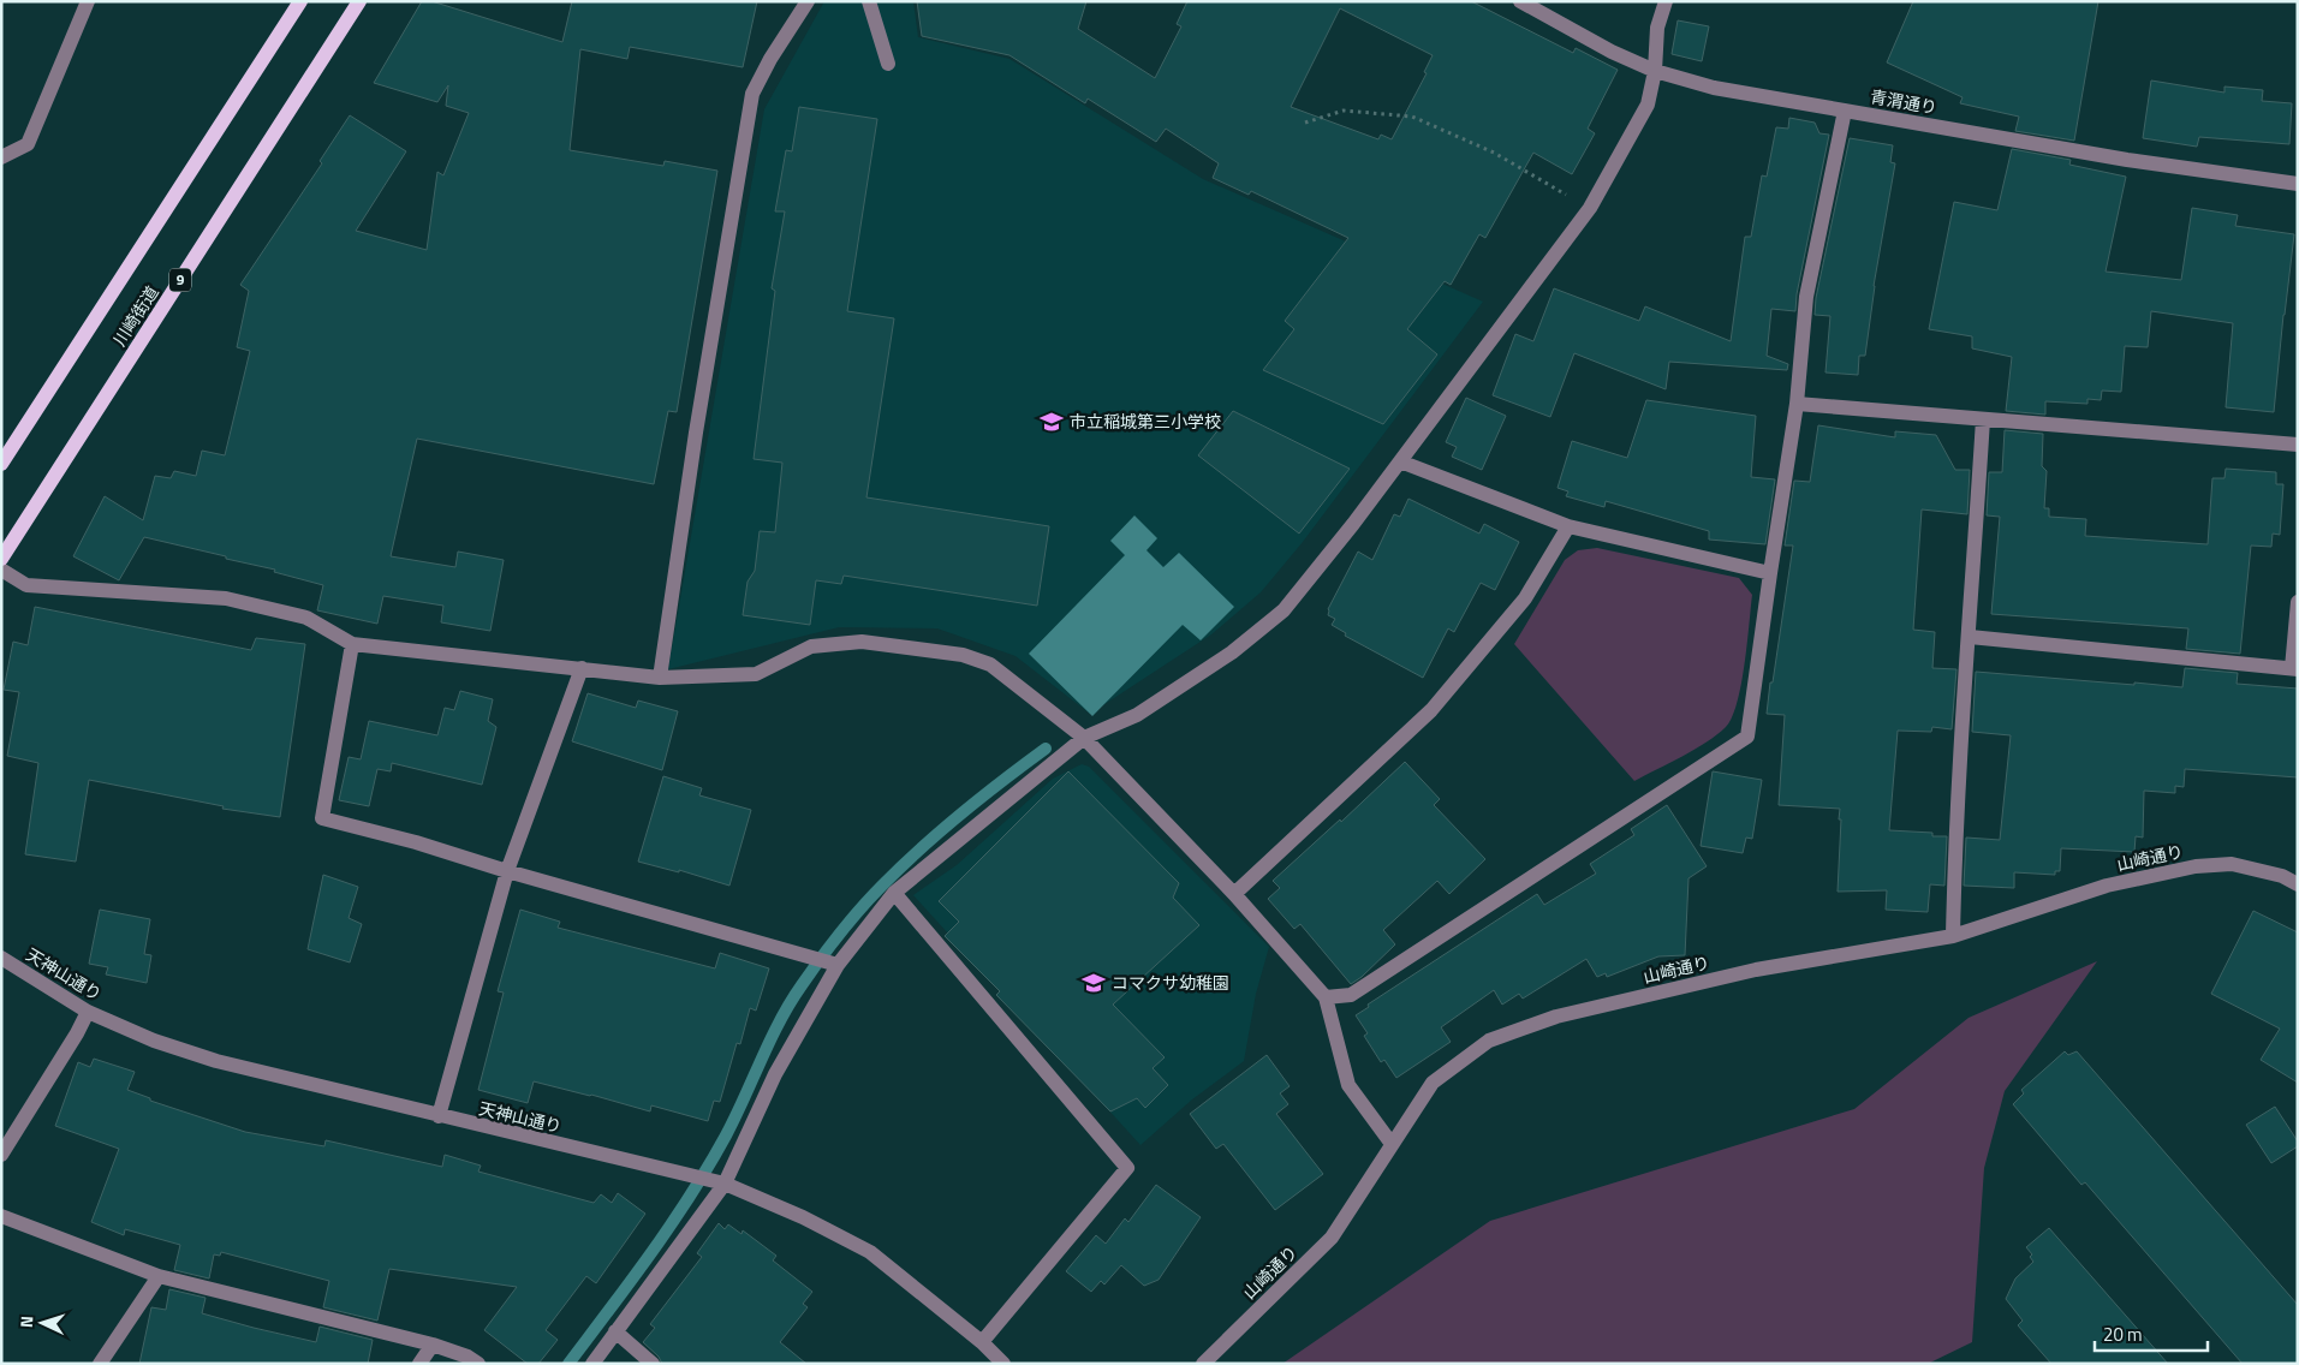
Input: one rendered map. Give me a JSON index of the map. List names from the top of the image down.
{
  "streets": {
    "main road": ["9", "川崎街道"],
    "street": ["青渭通り", "山崎通り", "天神山通り"]
  },
  "places": {
    "school or university": ["市立稲城第三小学校", "コマクサ幼稚園"]
  },
  "scale_bar": "20 m",
  "north": "left"
}
